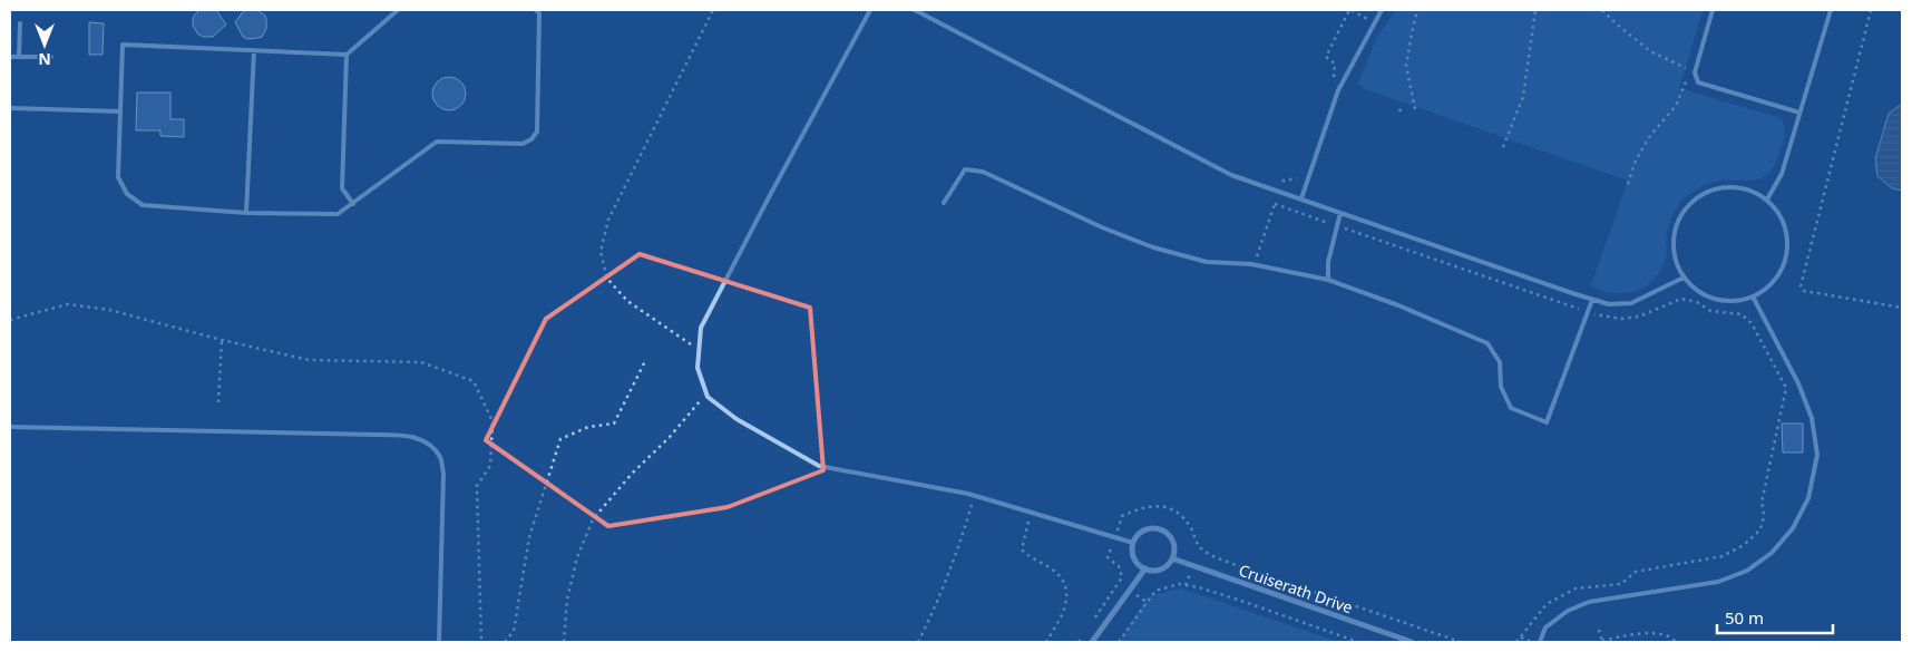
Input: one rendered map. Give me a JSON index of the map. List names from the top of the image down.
{
  "streets": {
    "street": ["Cruiserath Drive"]
  },
  "scale_bar": "50 m",
  "north": "bottom"
}
